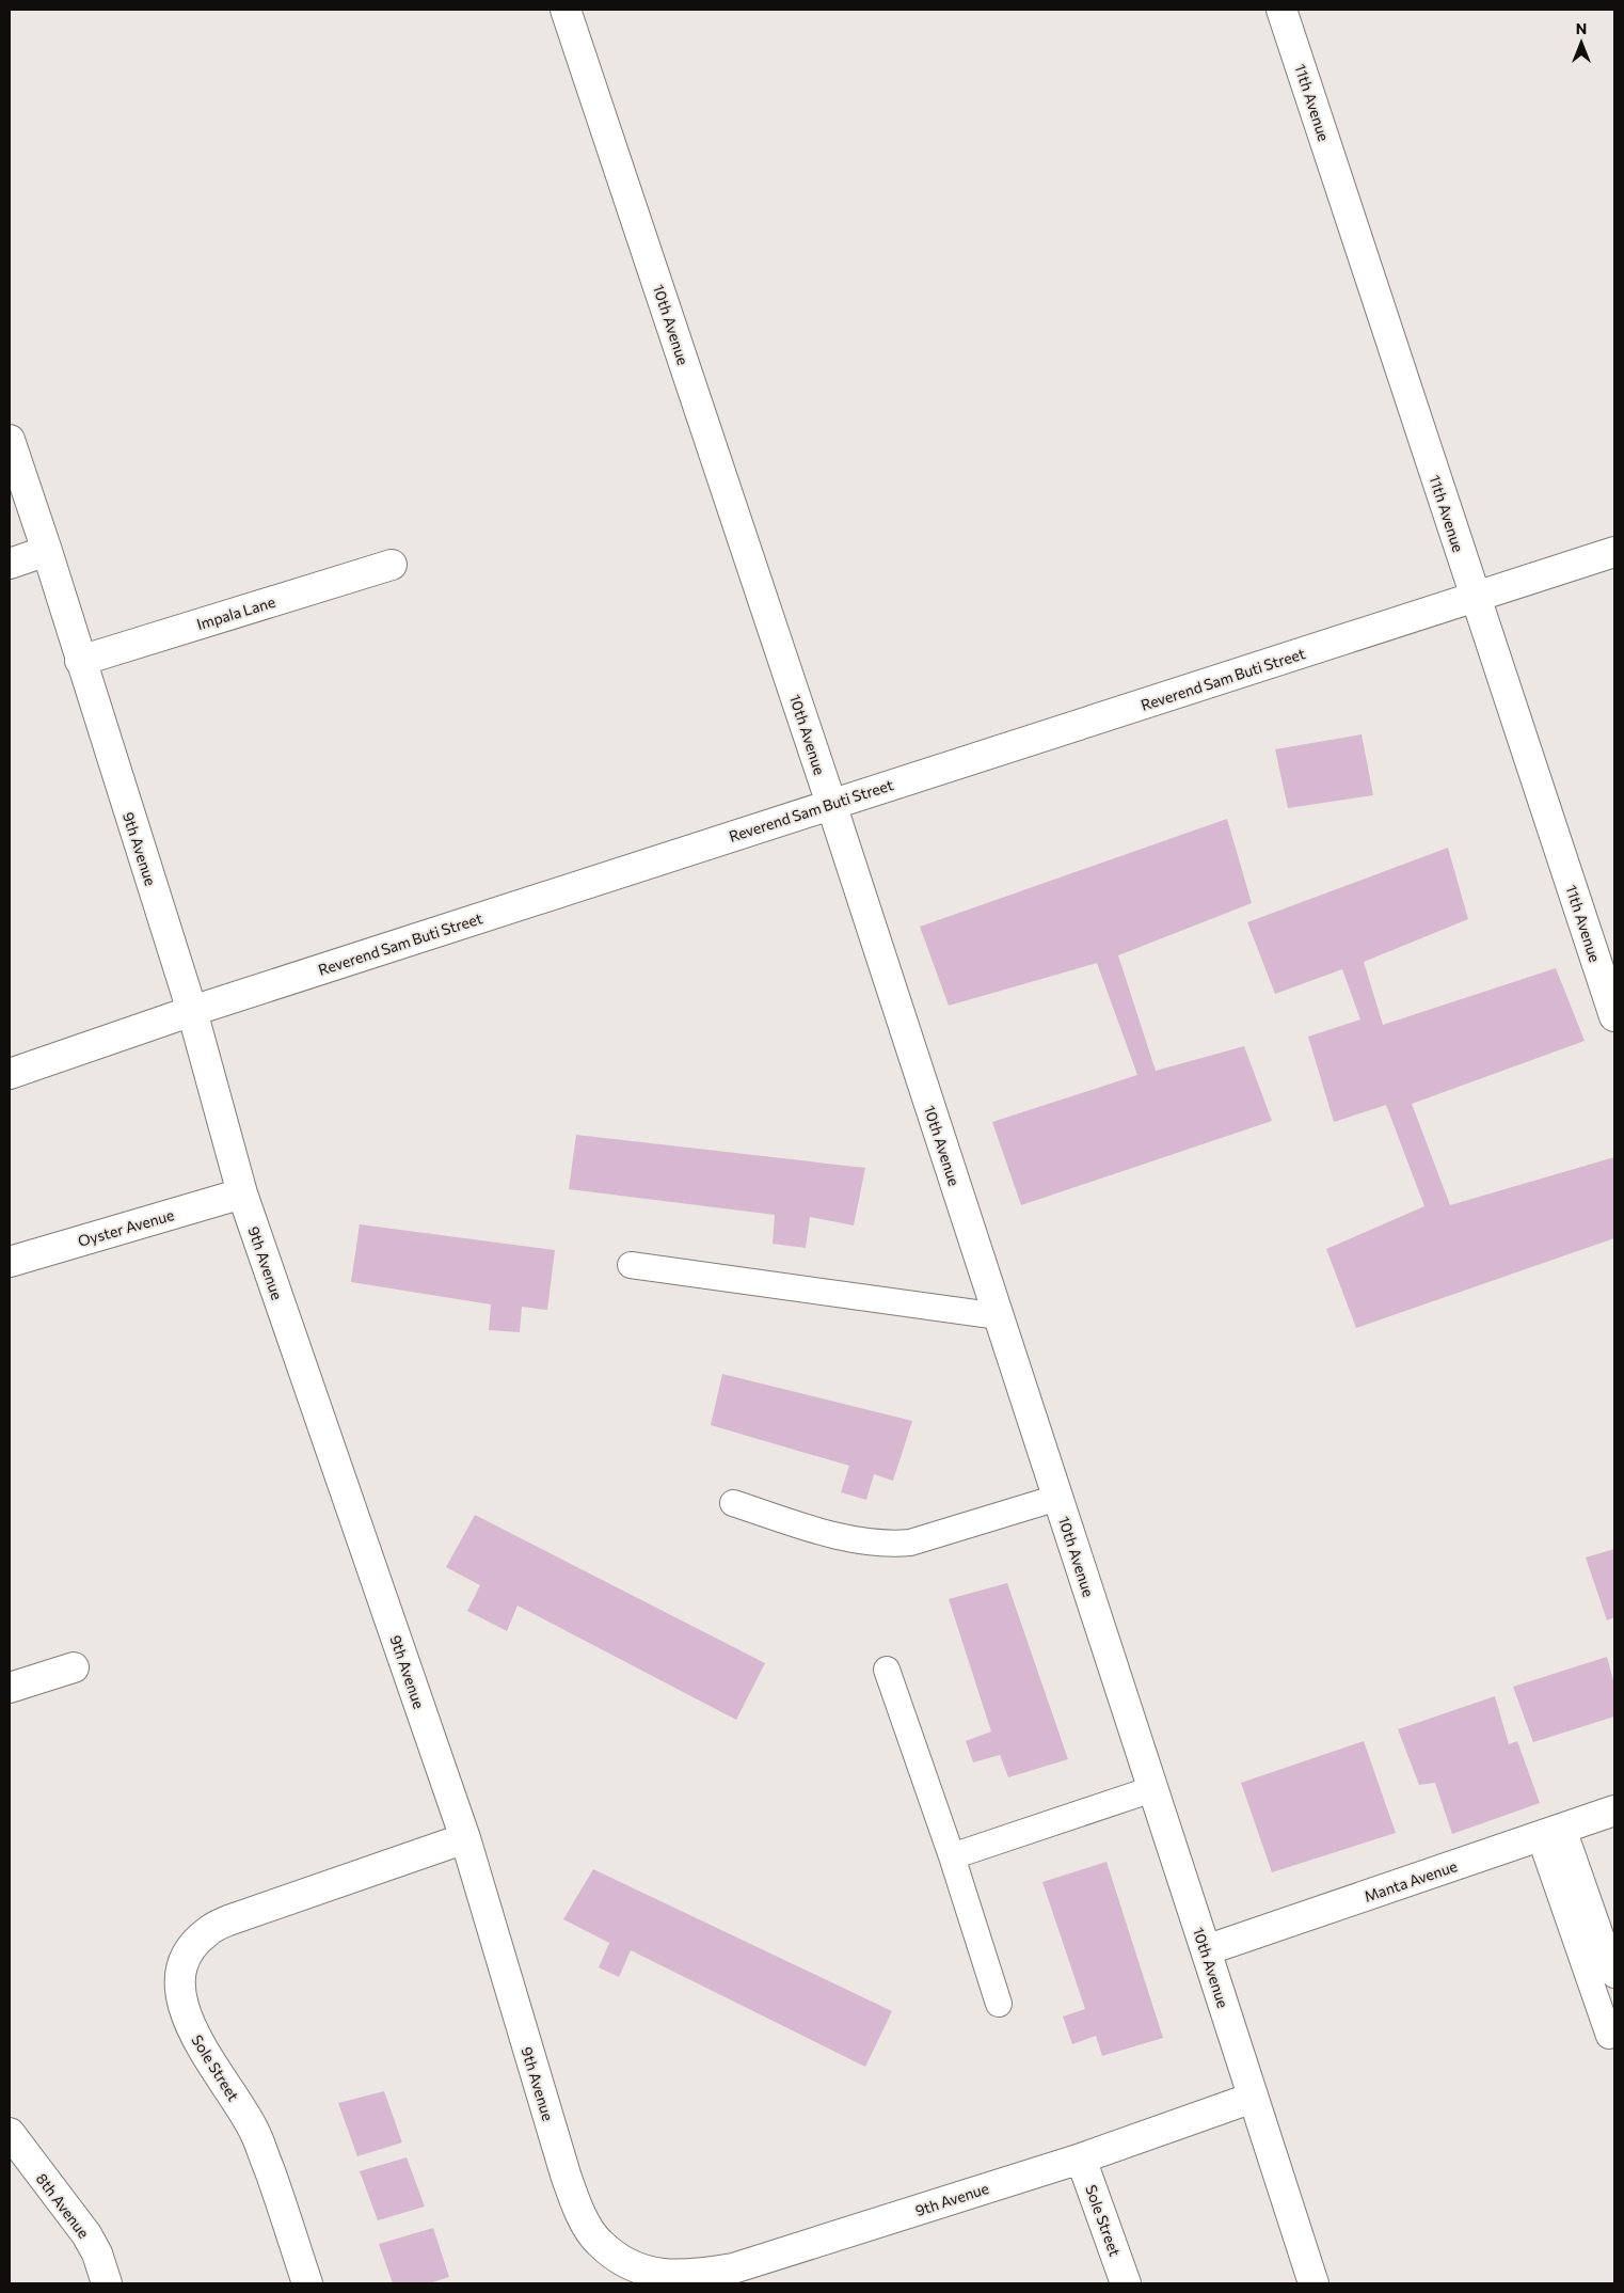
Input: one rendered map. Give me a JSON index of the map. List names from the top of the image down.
{
  "streets": {
    "street": [
      "11th Avenue",
      "10th Avenue",
      "Impala Lane",
      "Reverend Sam Buti Street",
      "9th Avenue",
      "Oyster Avenue",
      "Manta Avenue",
      "Sole Street",
      "8th Avenue"
    ]
  },
  "crossings": [
    ["11th Avenue", "Reverend Sam Buti Street"],
    ["10th Avenue", "Reverend Sam Buti Street"],
    ["10th Avenue", "9th Avenue"],
    ["10th Avenue", "Manta Avenue"],
    ["Impala Lane", "9th Avenue"],
    ["Reverend Sam Buti Street", "9th Avenue"],
    ["9th Avenue", "Oyster Avenue"],
    ["9th Avenue", "Sole Street"]
  ],
  "north": "top"
}
